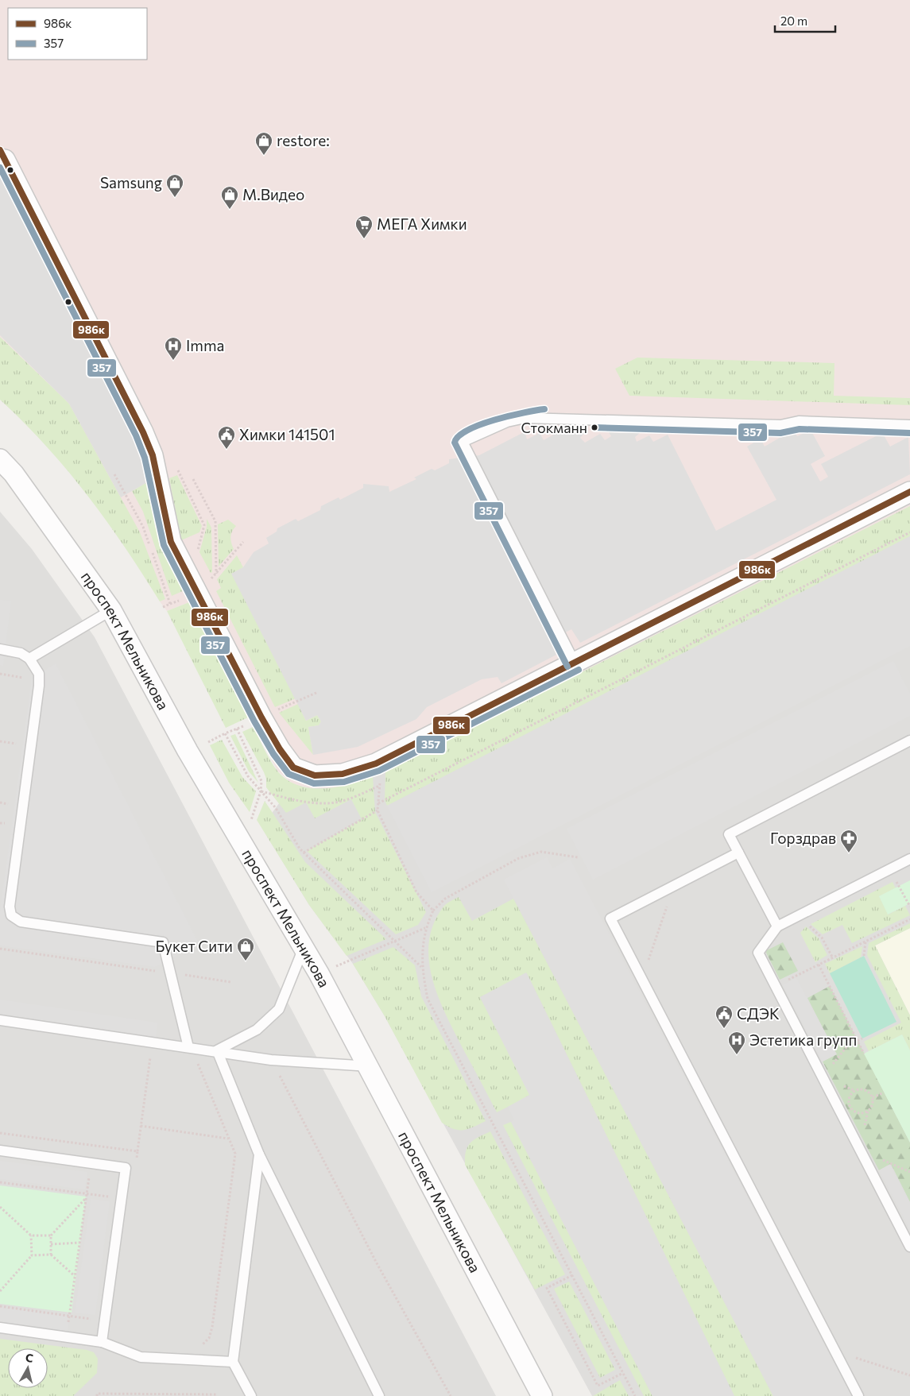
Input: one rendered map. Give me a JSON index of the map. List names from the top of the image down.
{
  "streets": {
    "street": ["проспект Мельникова"]
  },
  "places": {
    "shop": [
      "restore:",
      "Samsung",
      "М.Видео",
      "Букет Сити"
    ],
    "supermarket": ["МЕГА Химки"],
    "hospital": ["Imma", "Эстетика групп"],
    "other": ["Стокманн"],
    "public building": ["Химки 141501", "СДЭК"],
    "pharmacy": ["Горздрав"]
  },
  "lines": ["transit line 986к", "transit line 357"],
  "legend": ["986к", "357"],
  "scale_bar": "20 m",
  "north": "top"
}
